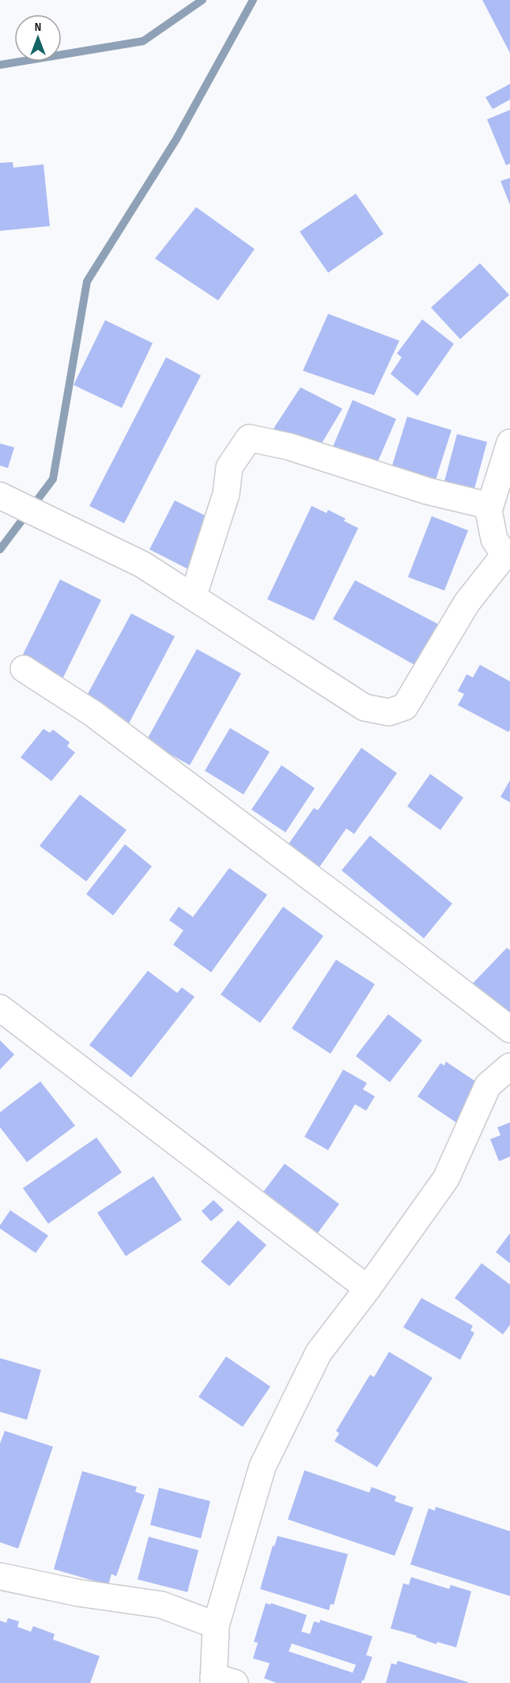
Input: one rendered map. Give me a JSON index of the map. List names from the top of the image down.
{
  "north": "top"
}
